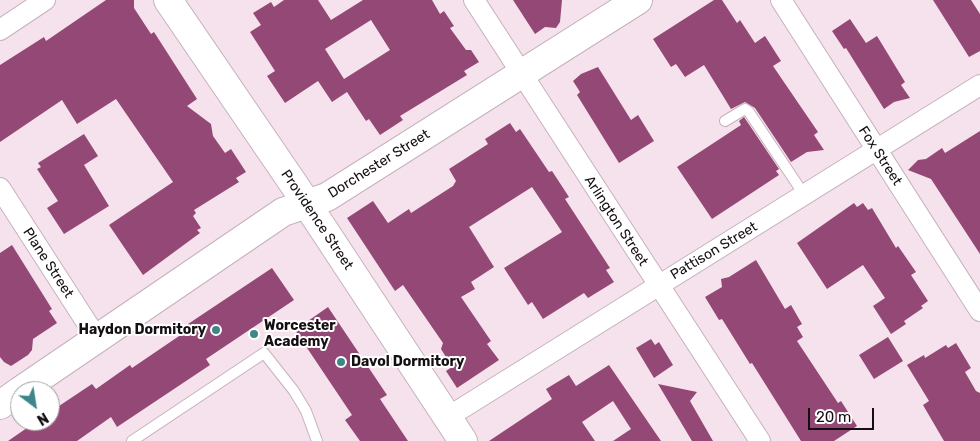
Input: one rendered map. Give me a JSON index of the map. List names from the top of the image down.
{
  "streets": {
    "street": [
      "Fox Street",
      "Dorchester Street",
      "Providence Street",
      "Arlington Street",
      "Pattison Street",
      "Plane Street"
    ]
  },
  "crossings": [
    ["Fox Street", "Pattison Street"],
    ["Dorchester Street", "Providence Street"],
    ["Dorchester Street", "Arlington Street"],
    ["Dorchester Street", "Plane Street"],
    ["Providence Street", "Pattison Street"],
    ["Arlington Street", "Pattison Street"]
  ],
  "places": ["Haydon Dormitory", "Worcester Academy", "Davol Dormitory"],
  "scale_bar": "20 m",
  "north": "bottom right"
}
